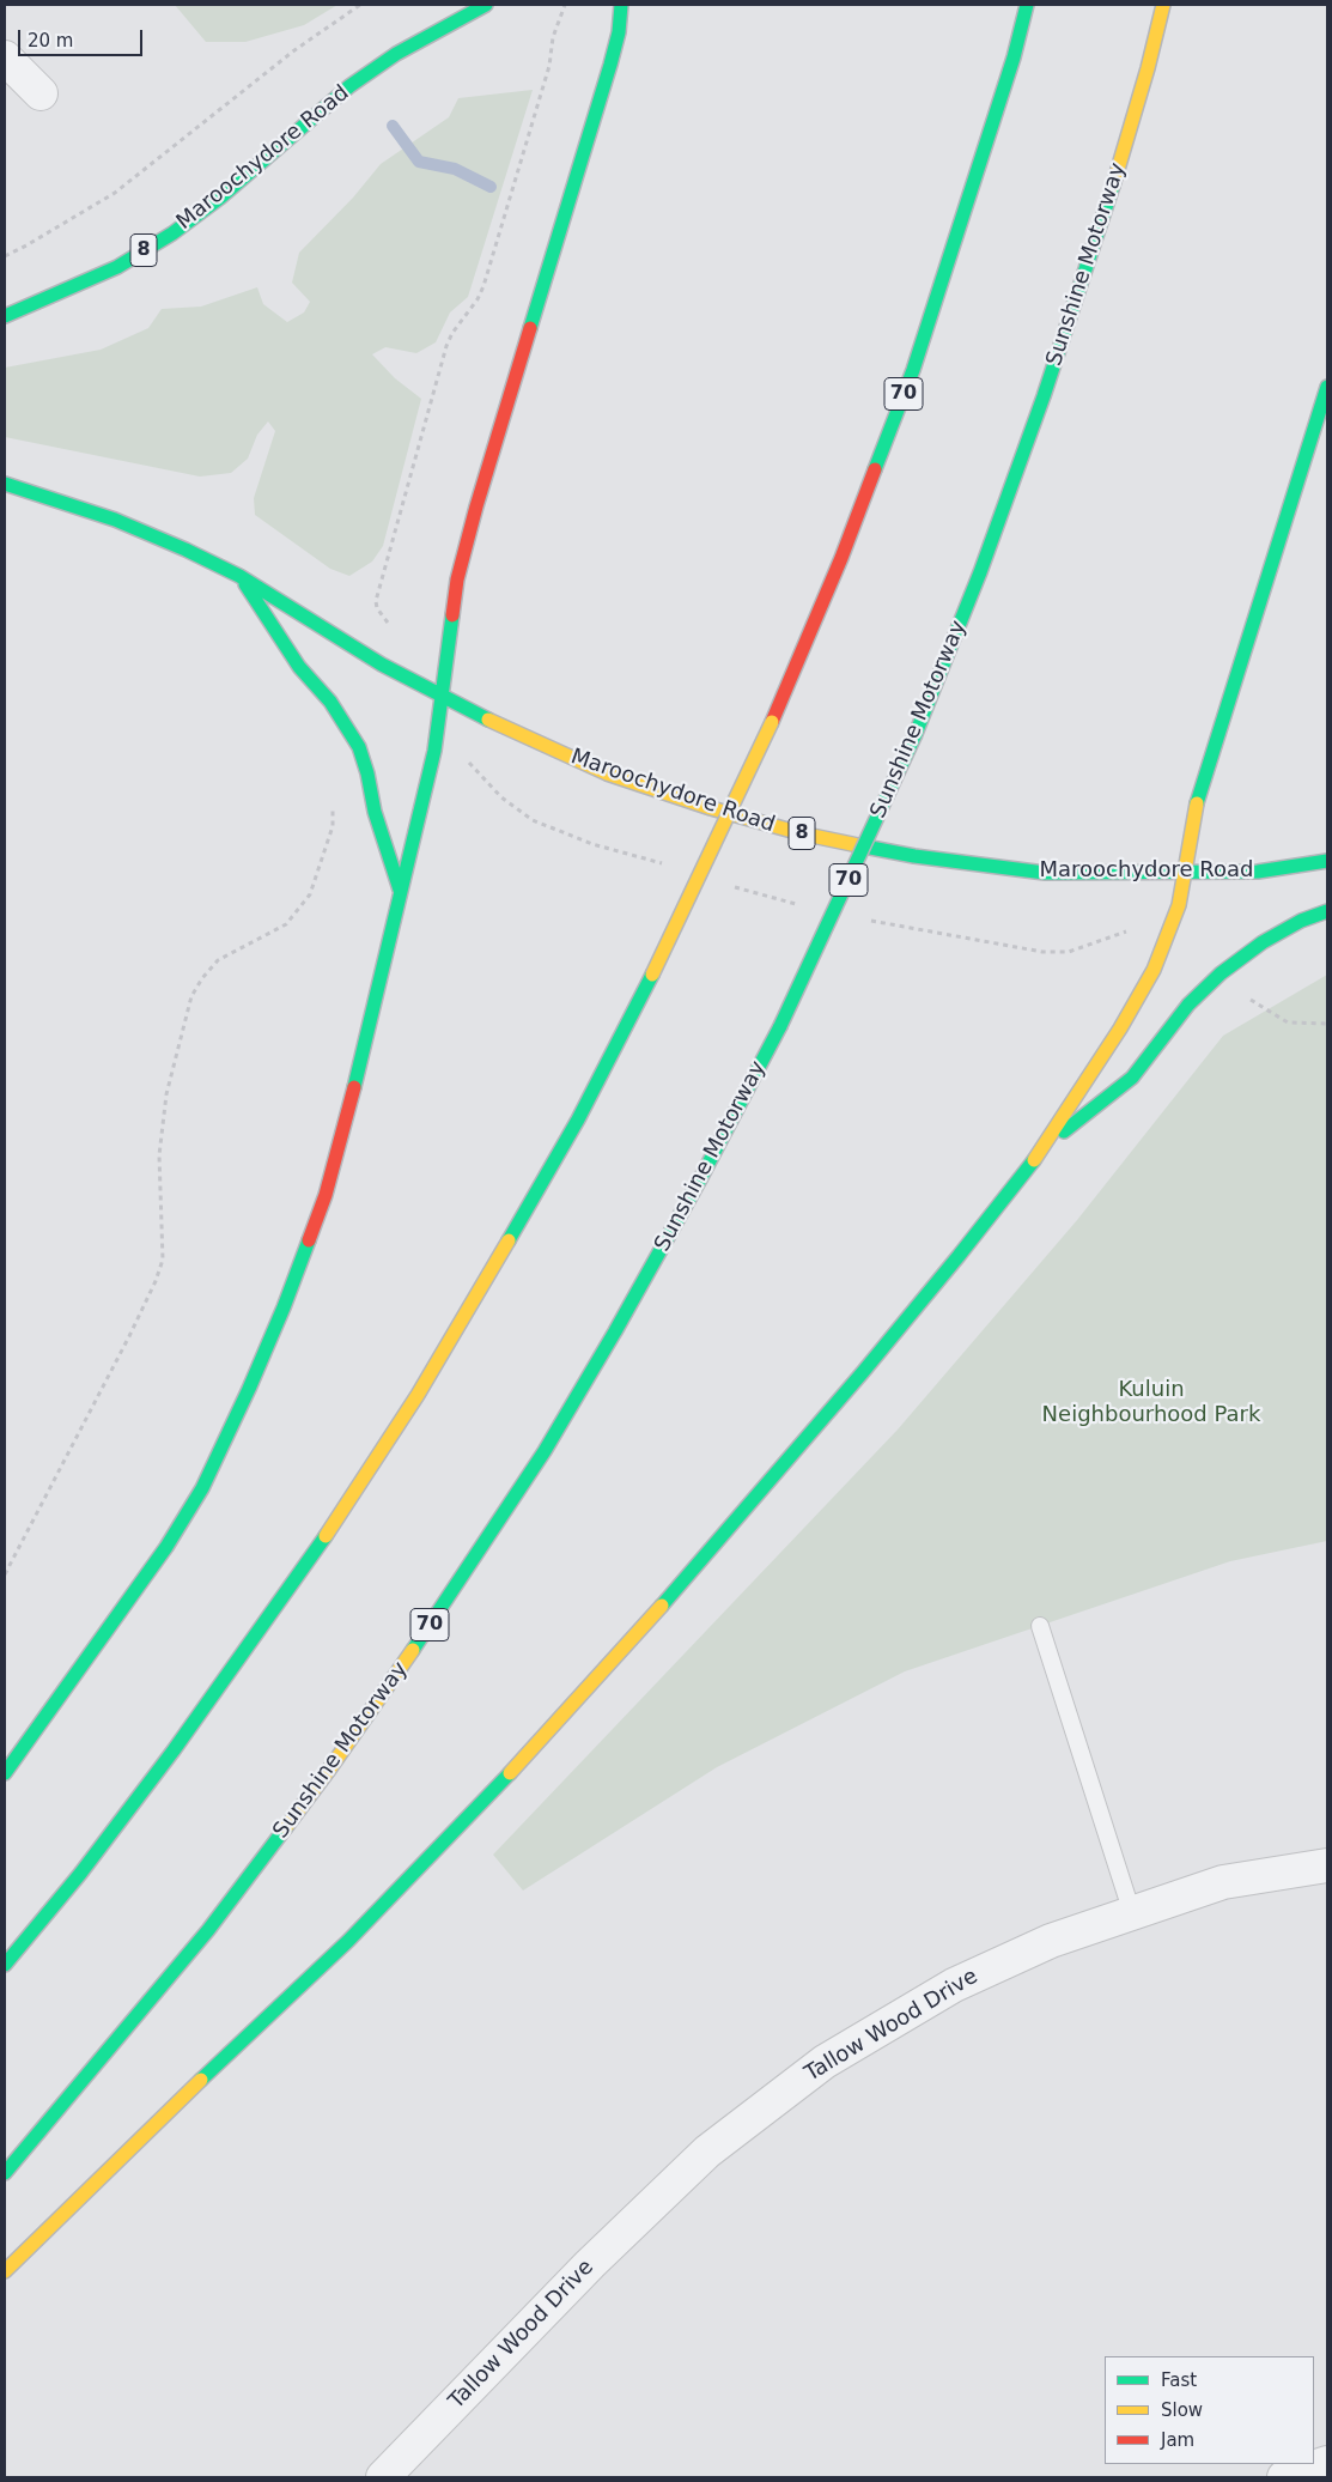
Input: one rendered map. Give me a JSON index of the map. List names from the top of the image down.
{
  "streets": {
    "highway": [
      "Maroochydore Road",
      "8",
      "Sunshine Motorway",
      "70"
    ],
    "street": ["Tallow Wood Drive"]
  },
  "parks": ["Kuluin Neighbourhood Park"],
  "legend": ["Fast", "Slow", "Jam"],
  "scale_bar": "20 m"
}
